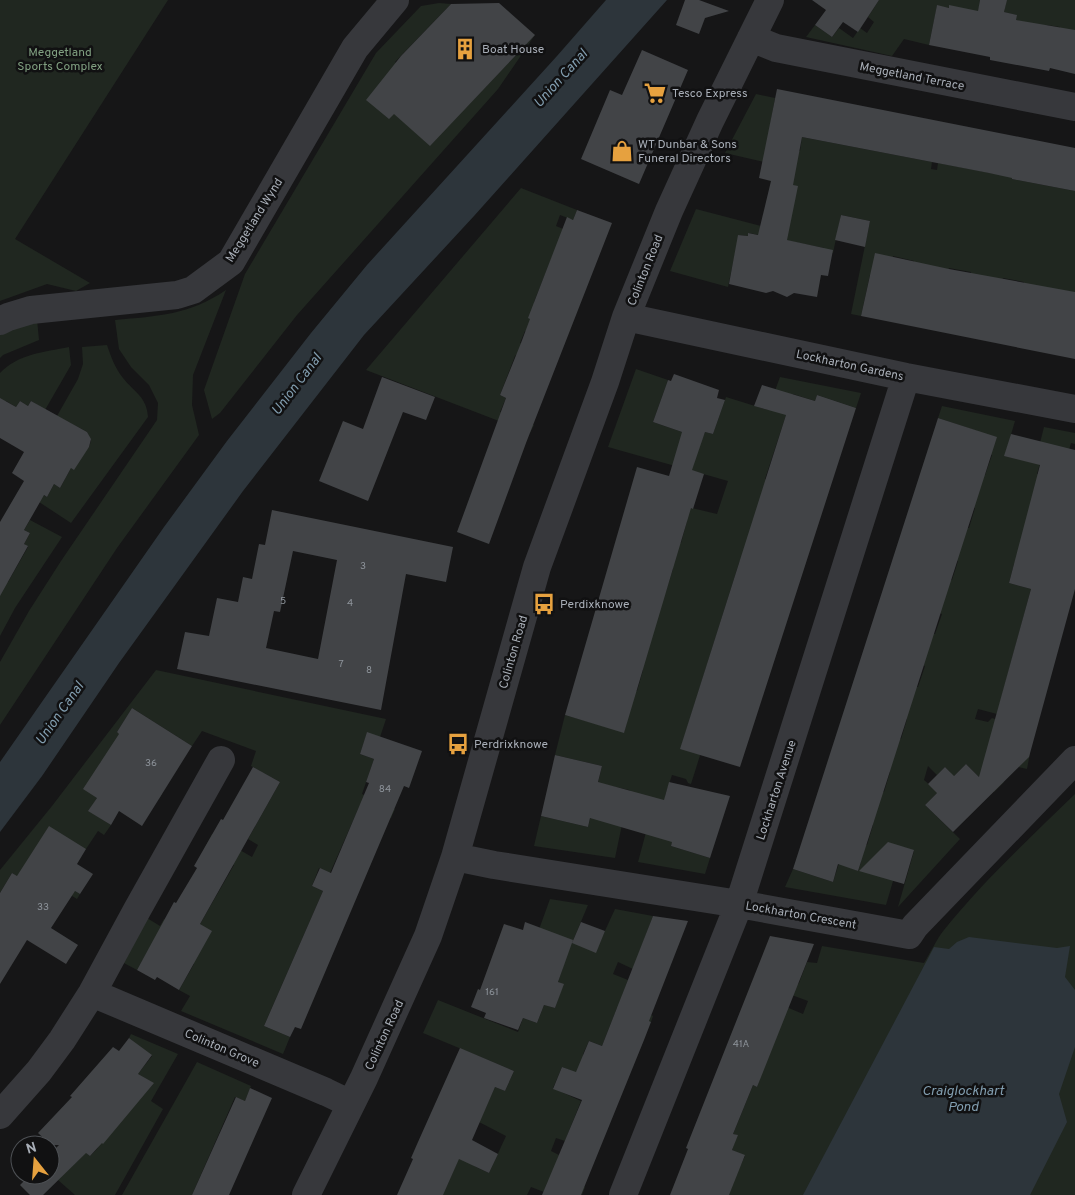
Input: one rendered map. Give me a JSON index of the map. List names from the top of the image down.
{
  "streets": {
    "street": [
      "Meggetland Terrace",
      "Meggetland Wynd",
      "Colinton Road",
      "Lockharton Gardens",
      "Lockharton Avenue",
      "Lockharton Crescent",
      "Colinton Grove"
    ]
  },
  "crossings": [
    ["Meggetland Terrace", "Colinton Road"],
    ["Colinton Road", "Lockharton Gardens"],
    ["Colinton Road", "Lockharton Crescent"],
    ["Colinton Road", "Colinton Grove"],
    ["Lockharton Gardens", "Lockharton Avenue"],
    ["Lockharton Avenue", "Lockharton Crescent"]
  ],
  "water": ["Union Canal", "Craiglockhart Pond"],
  "parks": ["Meggetland Sports Complex"],
  "places": {
    "building": ["Boat House"],
    "supermarket": ["Tesco Express"],
    "shop": ["WT Dunbar & Sons Funeral Directors"],
    "bus stop": ["Perdixknowe", "Perdrixknowe"]
  },
  "house_numbers": [
    "3",
    "5",
    "4",
    "7",
    "8",
    "36",
    "84",
    "33",
    "161",
    "41A"
  ],
  "north": "top"
}
